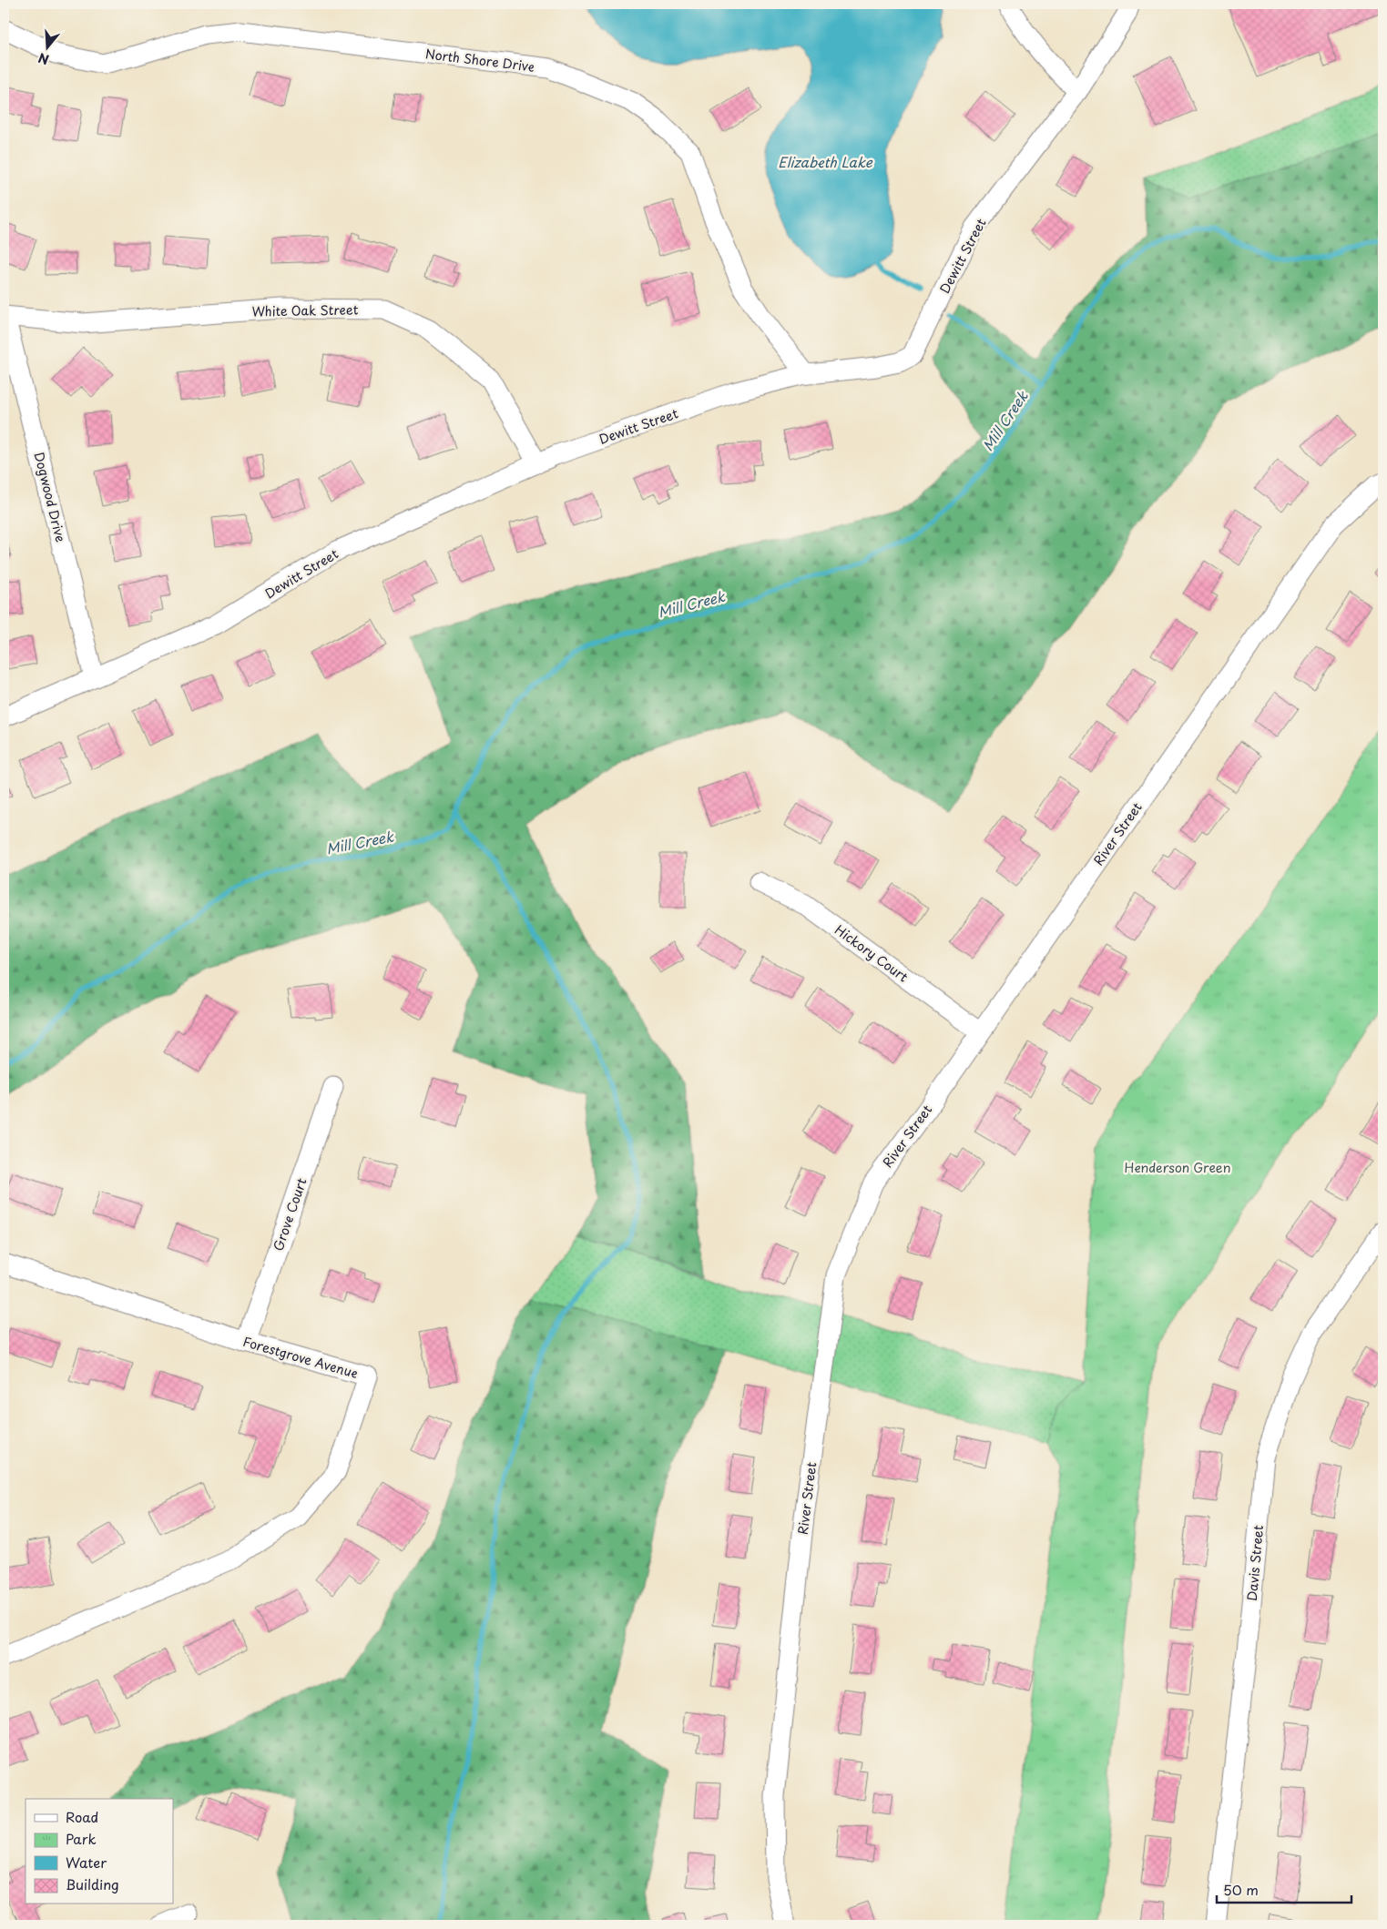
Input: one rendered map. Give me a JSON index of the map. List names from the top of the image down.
{
  "streets": {
    "street": [
      "North Shore Drive",
      "Dewitt Street",
      "White Oak Street",
      "Dogwood Drive",
      "River Street",
      "Hickory Court",
      "Grove Court",
      "Forestgrove Avenue",
      "Davis Street"
    ]
  },
  "crossings": [
    ["North Shore Drive", "Dewitt Street"],
    ["Dewitt Street", "White Oak Street"],
    ["Dewitt Street", "Dogwood Drive"],
    ["White Oak Street", "Dogwood Drive"],
    ["River Street", "Hickory Court"],
    ["Grove Court", "Forestgrove Avenue"]
  ],
  "water": ["Elizabeth Lake", "Mill Creek"],
  "parks": ["Henderson Green"],
  "legend": [
    "Road",
    "Park",
    "Water",
    "Building"
  ],
  "scale_bar": "50 m",
  "north": "bottom"
}
